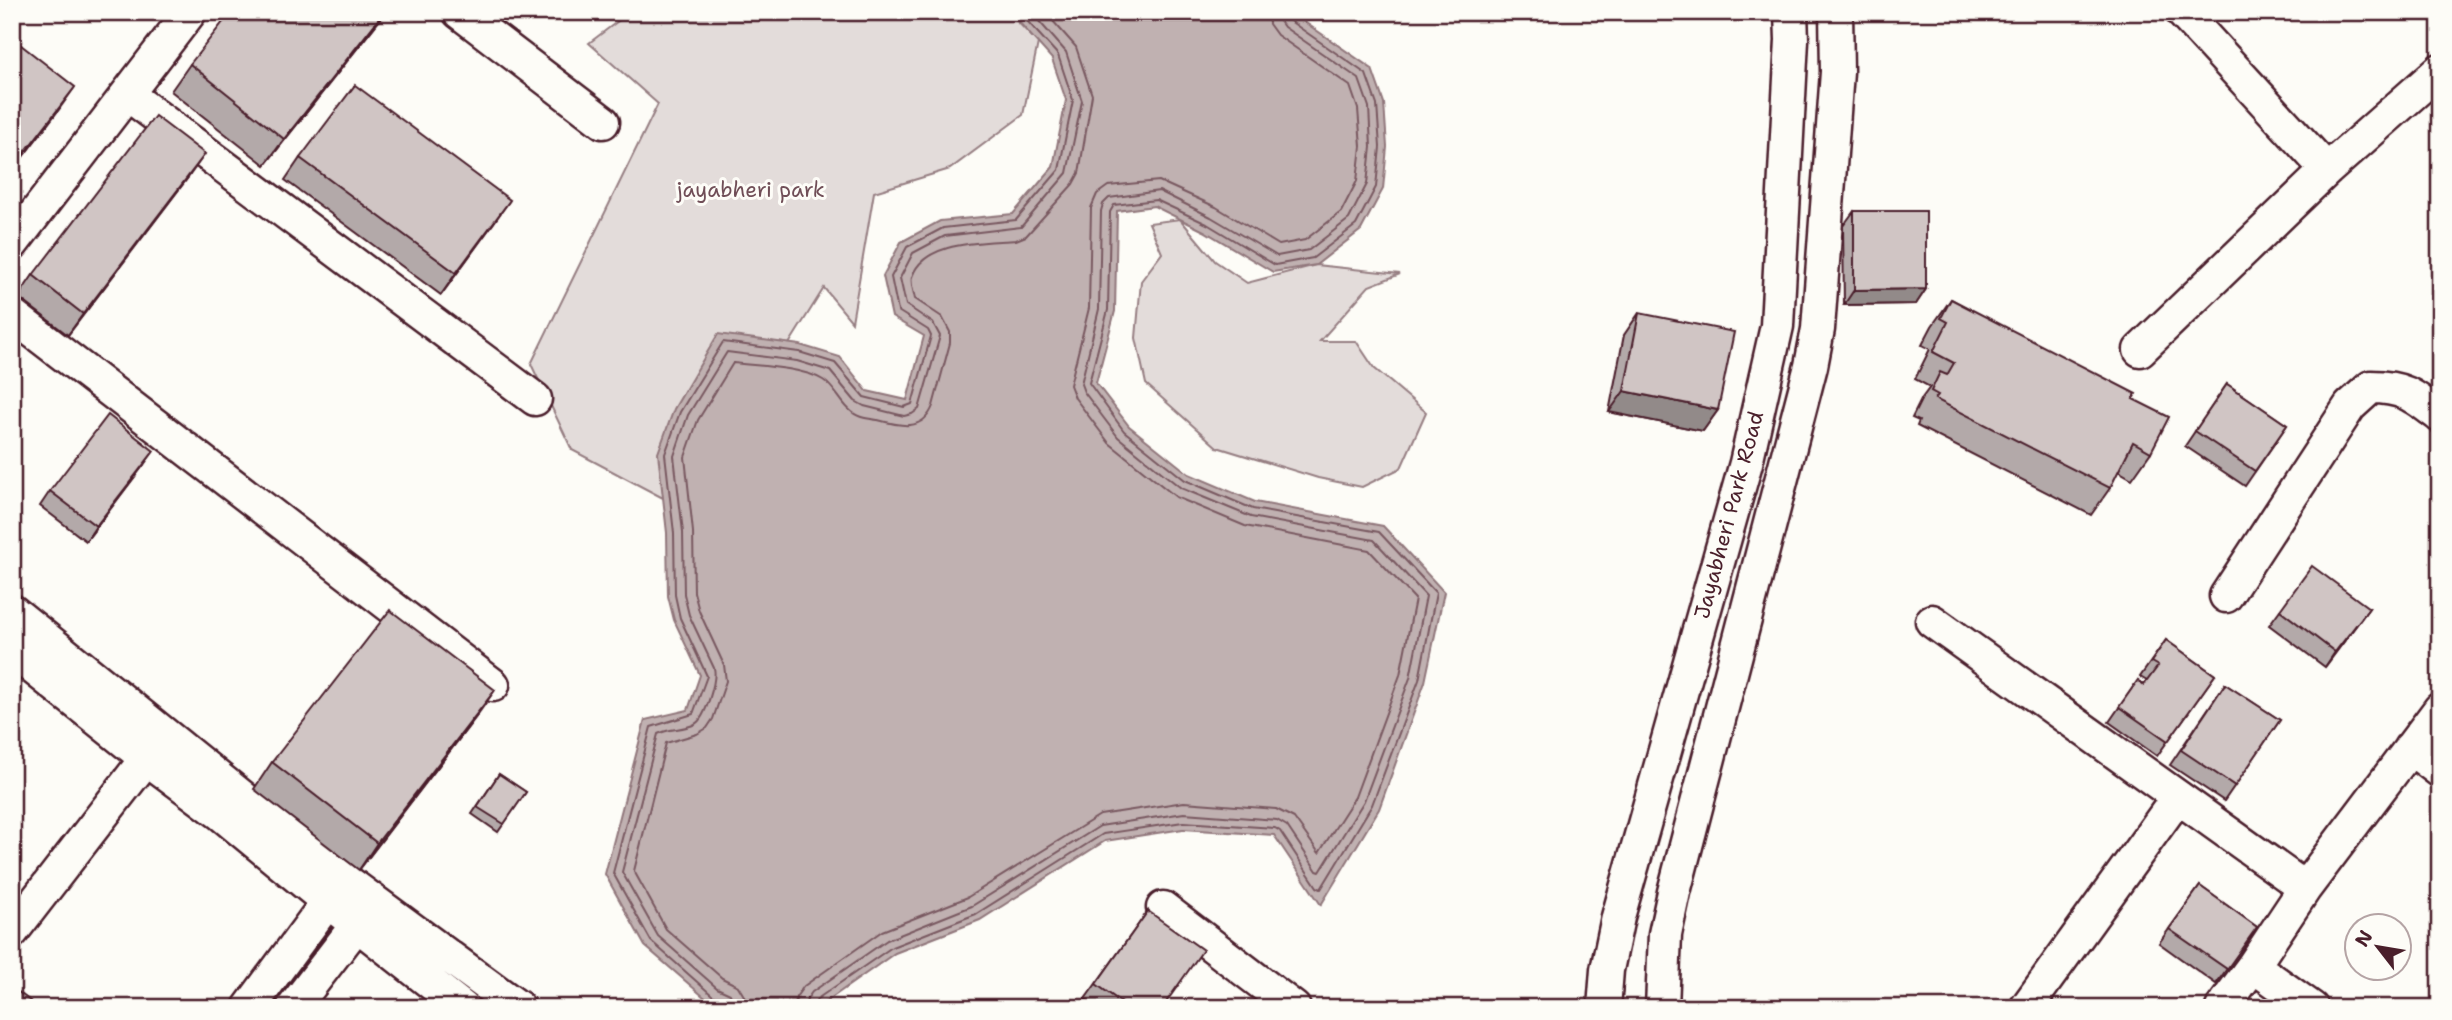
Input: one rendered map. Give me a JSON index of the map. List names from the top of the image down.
{
  "streets": {
    "street": ["Jayabheri Park Road"]
  },
  "parks": ["jayabheri park"],
  "north": "top left"
}
